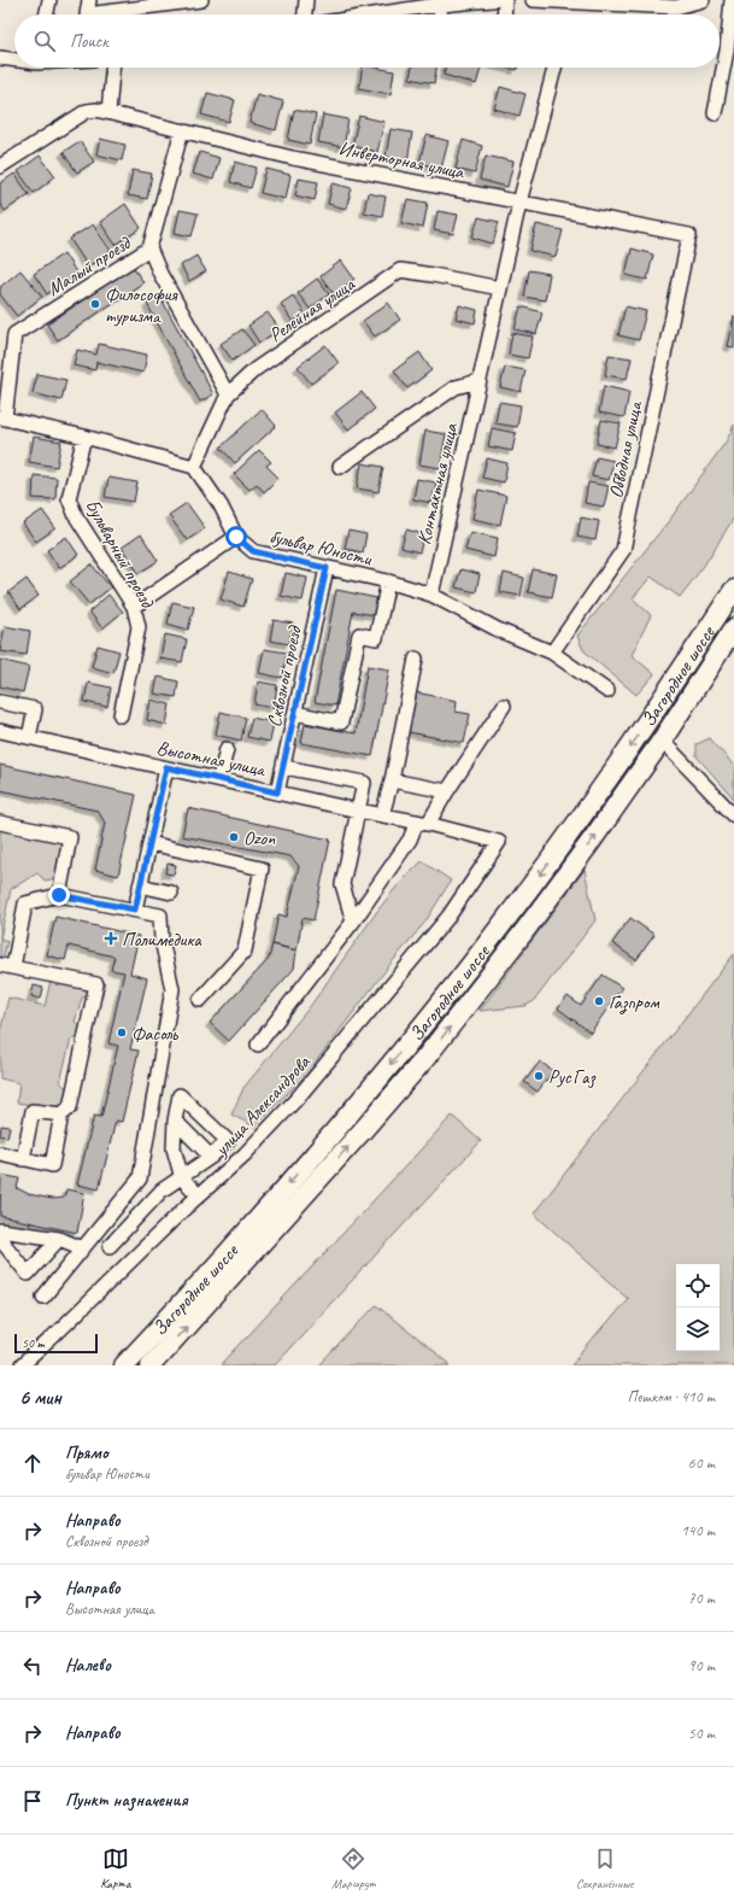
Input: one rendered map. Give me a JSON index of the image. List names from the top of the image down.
{
  "streets": {
    "highway": ["Загородное шоссе"],
    "street": [
      "Инверторная улица",
      "Малый проезд",
      "Релейная улица",
      "Обводная улица",
      "Контактная улица",
      "бульвар Юности",
      "Бульварный проезд",
      "Сквозной проезд",
      "Высотная улица",
      "улица Александрова"
    ]
  },
  "crossings": [
    ["Инверторная улица", "Малый проезд"],
    ["Инверторная улица", "Обводная улица"],
    ["Инверторная улица", "Контактная улица"],
    ["Релейная улица", "Контактная улица"],
    ["Релейная улица", "бульвар Юности"],
    ["Обводная улица", "бульвар Юности"],
    ["Контактная улица", "бульвар Юности"],
    ["бульвар Юности", "Сквозной проезд"],
    ["Сквозной проезд", "Высотная улица"],
    ["Высотная улица", "улица Александрова"]
  ],
  "places": {
    "other": [
      "Философия туризма",
      "Ozon",
      "Газпром",
      "Фасоль",
      "РусГаз"
    ],
    "health": ["Полимедика"]
  },
  "scale_bar": "50 m",
  "page": {
    "search": "Поиск",
    "scale": "50 m",
    "heading": ["6 мин", "Пешком · 410 m"],
    "list": [
      ["Прямо", "бульвар Юности", "60 m"],
      ["Направо", "Сквозной проезд", "140 m"],
      ["Направо", "Высотная улица", "70 m"],
      ["Налево", "90 m"],
      ["Направо", "50 m"],
      "Пункт назначения"
    ],
    "nav": ["Карта", "Маршрут", "Сохранённые"]
  }
}
